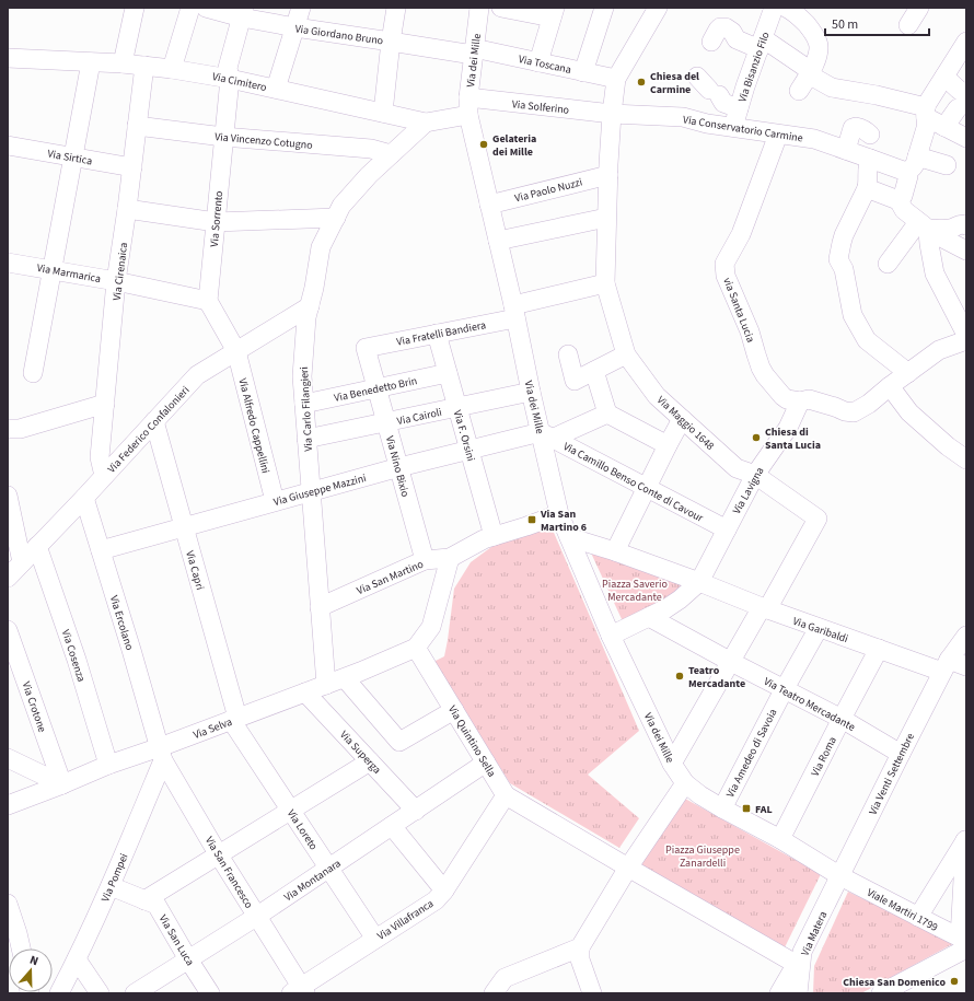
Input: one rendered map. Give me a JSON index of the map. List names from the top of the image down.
{
  "streets": {
    "street": [
      "Via Giordano Bruno",
      "Via dei Mille",
      "Via Toscana",
      "Via Bisanzio Filo",
      "Via Cimitero",
      "Via Solferino",
      "Via Conservatorio Carmine",
      "Via Vincenzo Cotugno",
      "Via Sirtica",
      "Via Paolo Nuzzi",
      "Via Sorrento",
      "Via Cirenaica",
      "Via Marmarica",
      "via Santa Lucia",
      "Via Fratelli Bandiera",
      "Via Benedetto Brin",
      "Via Carlo Filangieri",
      "Via Cairoli",
      "Via Maggio 1648",
      "Via Alfredo Cappellini",
      "Via Federico Confalonieri",
      "Via F. Orsini",
      "Via Nino Bixio",
      "Via Camillo Benso Conte di Cavour",
      "Via Giuseppe Mazzini",
      "Via Lavigna",
      "Via Capri",
      "Via San Martino",
      "Via Ercolano",
      "Via Garibaldi",
      "Via Cosenza",
      "Via Teatro Mercadante",
      "Via Crotone",
      "Via Selva",
      "Via Quintino Sella",
      "Via Superga",
      "Via Amedeo di Savoia",
      "Via Roma",
      "Via Venti Settembre",
      "Via Loreto",
      "Via San Francesco",
      "Via Pompei",
      "Via Montanara",
      "Viale Martiri 1799",
      "Via Villafranca",
      "Via Matera",
      "Via San Luca"
    ]
  },
  "crossings": [
    ["Via Giordano Bruno", "Via dei Mille"],
    ["Via Giordano Bruno", "Via Toscana"],
    ["Via Giordano Bruno", "Via Sorrento"],
    ["Via dei Mille", "Via Toscana"],
    ["Via dei Mille", "Via Cimitero"],
    ["Via dei Mille", "Via Solferino"],
    ["Via dei Mille", "Via Paolo Nuzzi"],
    ["Via dei Mille", "Via Fratelli Bandiera"],
    ["Via dei Mille", "Via Cairoli"],
    ["Via dei Mille", "Via Camillo Benso Conte di Cavour"],
    ["Via dei Mille", "Via Giuseppe Mazzini"],
    ["Via dei Mille", "Via San Martino"],
    ["Via Toscana", "Via Maggio 1648"],
    ["Via Bisanzio Filo", "Via Conservatorio Carmine"],
    ["Via Cimitero", "Via Solferino"],
    ["Via Cimitero", "Via Sorrento"],
    ["Via Cimitero", "Via Cirenaica"],
    ["Via Cimitero", "Via Carlo Filangieri"],
    ["Via Solferino", "Via Conservatorio Carmine"],
    ["Via Solferino", "Via Maggio 1648"],
    ["Via Conservatorio Carmine", "via Santa Lucia"],
    ["Via Conservatorio Carmine", "Via Maggio 1648"],
    ["Via Vincenzo Cotugno", "Via Sorrento"],
    ["Via Vincenzo Cotugno", "Via Cirenaica"],
    ["Via Vincenzo Cotugno", "Via Carlo Filangieri"],
    ["Via Sirtica", "Via Cirenaica"],
    ["Via Paolo Nuzzi", "Via Maggio 1648"],
    ["Via Sorrento", "Via Marmarica"],
    ["Via Cirenaica", "Via Marmarica"],
    ["Via Cirenaica", "Via Federico Confalonieri"],
    ["via Santa Lucia", "Via Lavigna"],
    ["Via Fratelli Bandiera", "Via Maggio 1648"],
    ["Via Fratelli Bandiera", "Via F. Orsini"],
    ["Via Fratelli Bandiera", "Via Nino Bixio"],
    ["Via Benedetto Brin", "Via Carlo Filangieri"],
    ["Via Benedetto Brin", "Via F. Orsini"],
    ["Via Benedetto Brin", "Via Nino Bixio"],
    ["Via Carlo Filangieri", "Via Cairoli"],
    ["Via Carlo Filangieri", "Via Federico Confalonieri"],
    ["Via Carlo Filangieri", "Via Giuseppe Mazzini"],
    ["Via Carlo Filangieri", "Via San Martino"],
    ["Via Carlo Filangieri", "Via Selva"],
    ["Via Cairoli", "Via F. Orsini"],
    ["Via Cairoli", "Via Nino Bixio"],
    ["Via Maggio 1648", "Via Lavigna"],
    ["Via Maggio 1648", "Via Garibaldi"],
    ["Via Alfredo Cappellini", "Via Federico Confalonieri"],
    ["Via Alfredo Cappellini", "Via Giuseppe Mazzini"],
    ["Via Federico Confalonieri", "Via Capri"],
    ["Via Federico Confalonieri", "Via Ercolano"],
    ["Via Federico Confalonieri", "Via Cosenza"],
    ["Via F. Orsini", "Via Giuseppe Mazzini"],
    ["Via F. Orsini", "Via San Martino"],
    ["Via Nino Bixio", "Via Giuseppe Mazzini"],
    ["Via Nino Bixio", "Via San Martino"],
    ["Via Camillo Benso Conte di Cavour", "Via Giuseppe Mazzini"],
    ["Via Camillo Benso Conte di Cavour", "Via Lavigna"],
    ["Via Giuseppe Mazzini", "Via Capri"],
    ["Via Giuseppe Mazzini", "Via Ercolano"],
    ["Via Lavigna", "Via Garibaldi"],
    ["Via Capri", "Via Selva"],
    ["Via Capri", "Via Loreto"],
    ["Via Ercolano", "Via Selva"],
    ["Via Ercolano", "Via San Francesco"],
    ["Via Ercolano", "Via Pompei"],
    ["Via Garibaldi", "Via Amedeo di Savoia"],
    ["Via Garibaldi", "Via Roma"],
    ["Via Garibaldi", "Via Venti Settembre"],
    ["Via Cosenza", "Via Selva"],
    ["Via Teatro Mercadante", "Via Amedeo di Savoia"],
    ["Via Teatro Mercadante", "Via Roma"],
    ["Via Teatro Mercadante", "Via Venti Settembre"],
    ["Via Crotone", "Via Selva"],
    ["Via Selva", "Via Quintino Sella"],
    ["Via Selva", "Via Superga"],
    ["Via Selva", "Via Loreto"],
    ["Via Selva", "Via San Francesco"],
    ["Via Selva", "Via Pompei"],
    ["Via Quintino Sella", "Via Montanara"],
    ["Via Quintino Sella", "Via Villafranca"],
    ["Via Superga", "Via Montanara"],
    ["Via Venti Settembre", "Viale Martiri 1799"],
    ["Via Venti Settembre", "Via Matera"],
    ["Via Loreto", "Via Montanara"],
    ["Via Loreto", "Via Villafranca"],
    ["Via San Francesco", "Via Pompei"],
    ["Via San Francesco", "Via Montanara"],
    ["Via San Francesco", "Via Villafranca"],
    ["Via Pompei", "Via San Luca"],
    ["Via Montanara", "Via San Luca"],
    ["Viale Martiri 1799", "Via Matera"]
  ],
  "parks": ["Piazza Saverio Mercadante", "Piazza Giuseppe Zanardelli"],
  "places": {
    "other": [
      "Chiesa del Carmine",
      "Gelateria dei Mille",
      "Chiesa di Santa Lucia",
      "Teatro Mercadante",
      "Chiesa San Domenico"
    ],
    "transit": ["Via San Martino 6", "FAL"]
  },
  "scale_bar": "50 m",
  "north": "top"
}
